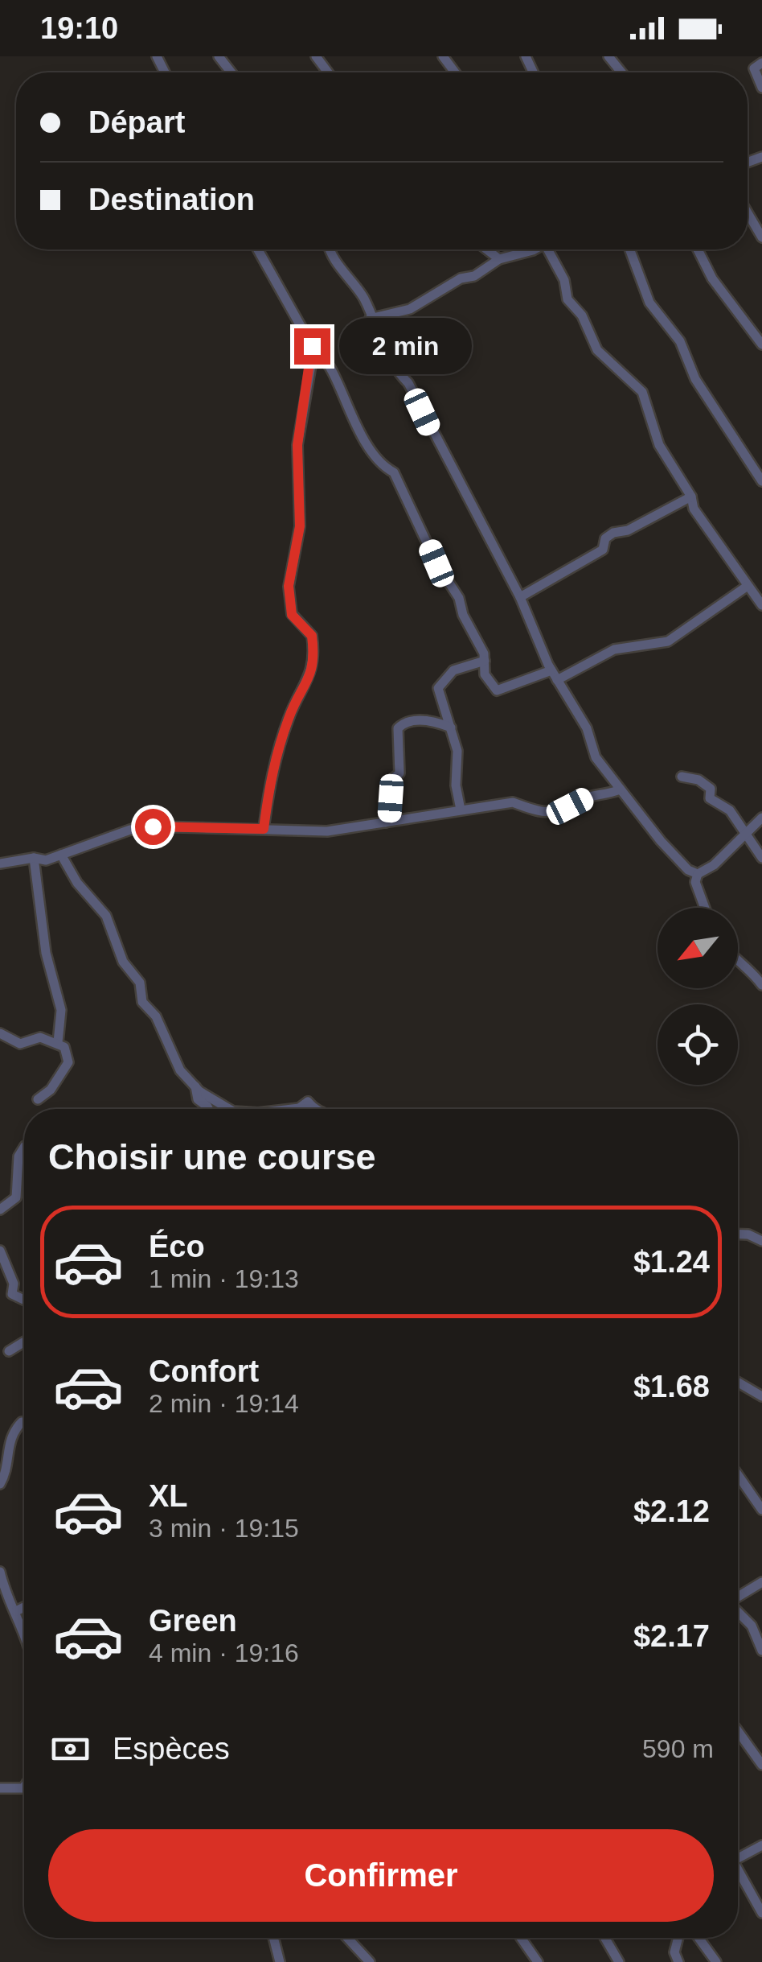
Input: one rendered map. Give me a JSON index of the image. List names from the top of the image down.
{
  "north": "bottom left",
  "page": {
    "status": "19:10",
    "banner": ["Départ", "Destination"],
    "bubble": "2 min",
    "heading": "Choisir une course",
    "list": [
      {
        "name": "Éco",
        "note": "1 min · 19:13",
        "value": "$1.24"
      },
      {
        "name": "Confort",
        "note": "2 min · 19:14",
        "value": "$1.68"
      },
      {
        "name": "XL",
        "note": "3 min · 19:15",
        "value": "$2.12"
      },
      {
        "name": "Green",
        "note": "4 min · 19:16",
        "value": "$2.17"
      }
    ],
    "pay": ["Espèces", "590 m"],
    "buttons": "Confirmer"
  }
}
